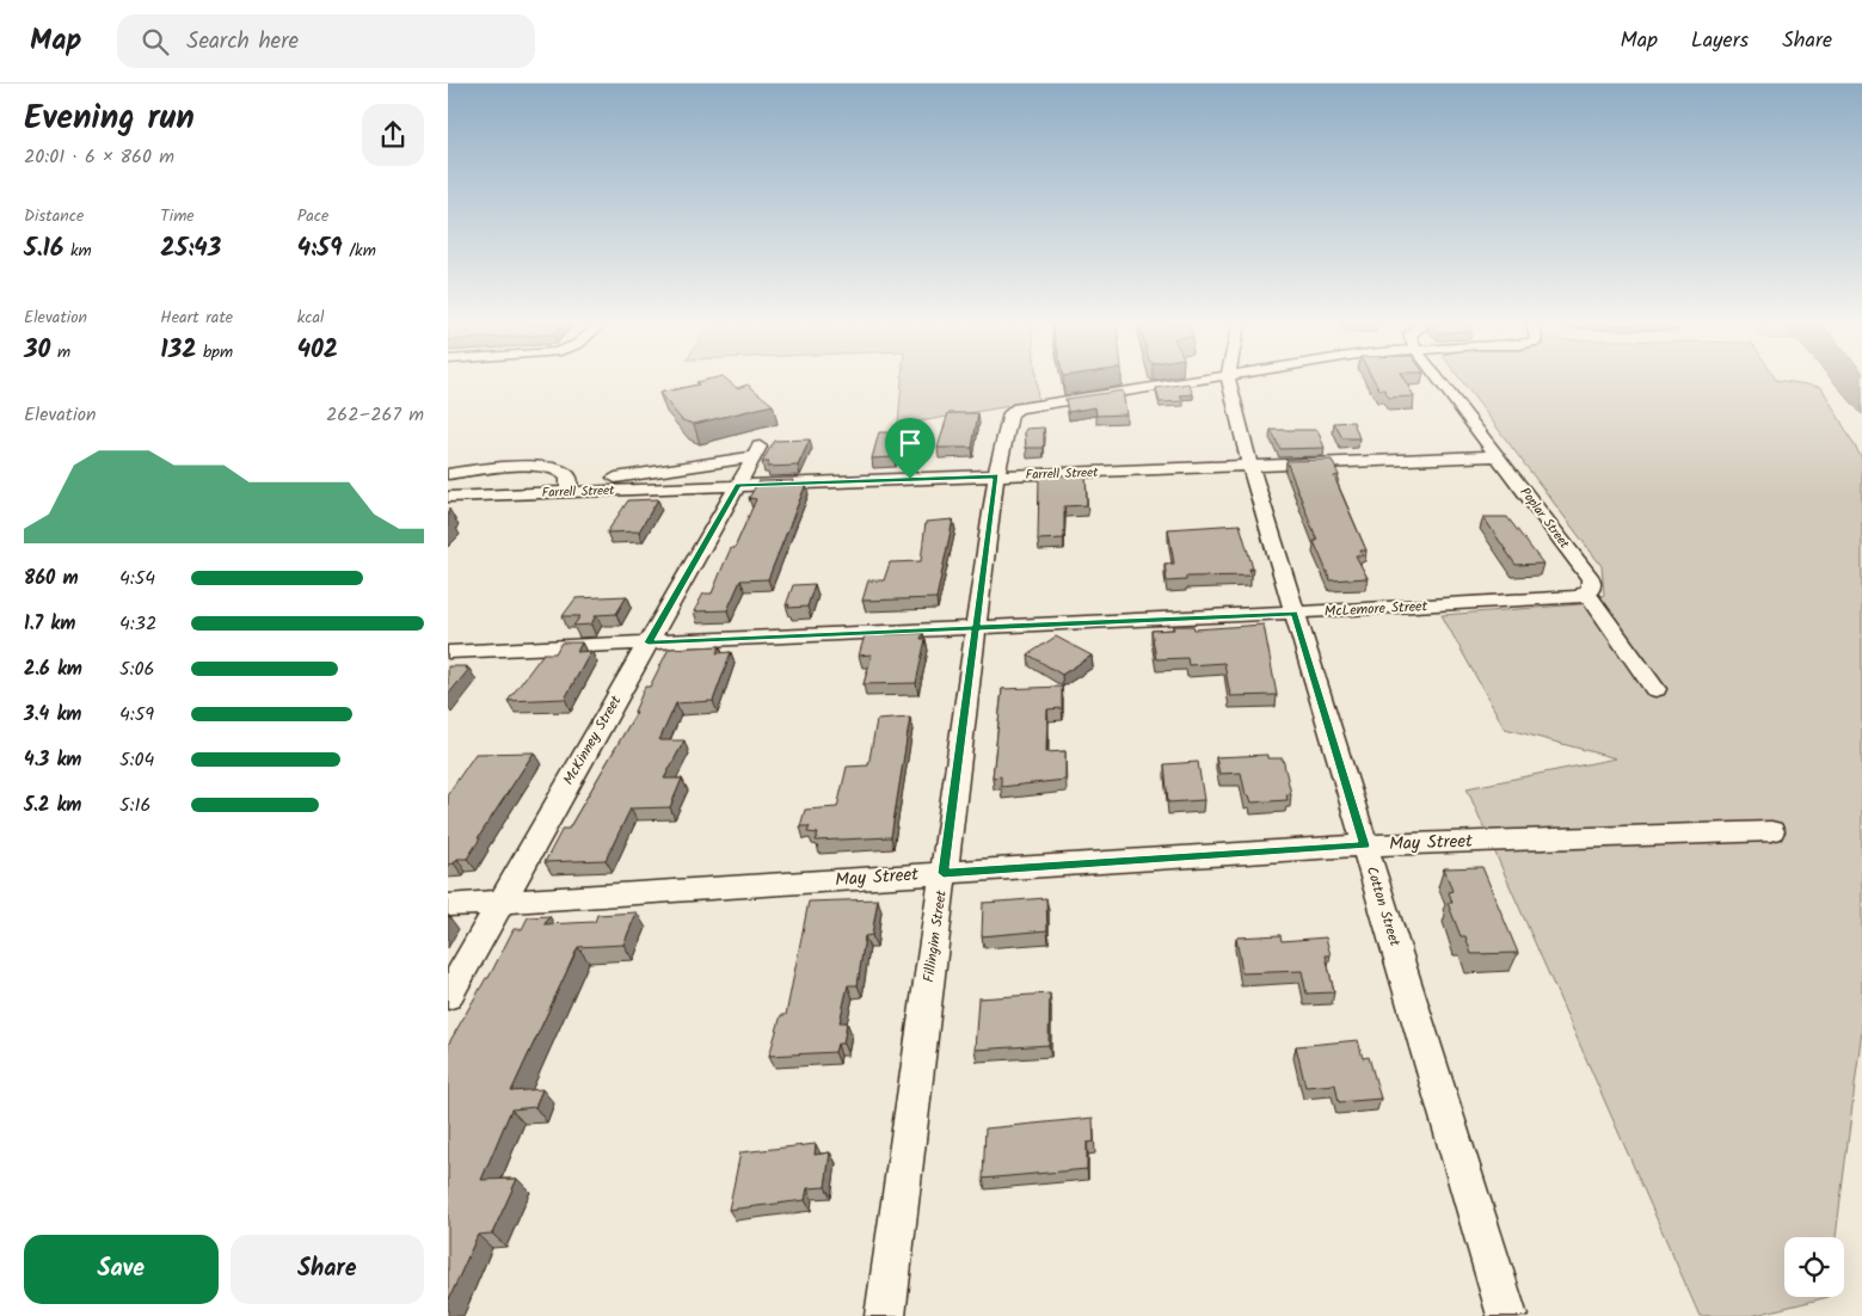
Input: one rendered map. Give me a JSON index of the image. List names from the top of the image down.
{
  "streets": {
    "street": [
      "Farrell Street",
      "Poplar Street",
      "McLemore Street",
      "McKinney Street",
      "May Street",
      "Cotton Street",
      "Fillingim Street"
    ]
  },
  "crossings": [
    ["Farrell Street", "Poplar Street"],
    ["Farrell Street", "McKinney Street"],
    ["Farrell Street", "Cotton Street"],
    ["Farrell Street", "Fillingim Street"],
    ["Poplar Street", "McLemore Street"],
    ["McLemore Street", "McKinney Street"],
    ["McLemore Street", "Cotton Street"],
    ["McLemore Street", "Fillingim Street"],
    ["McKinney Street", "May Street"],
    ["May Street", "Cotton Street"],
    ["May Street", "Fillingim Street"]
  ],
  "page": {
    "header": "Map",
    "search": "Search here",
    "nav": ["Map", "Layers", "Share"],
    "heading": ["Evening run", "20:01 · 6 × 860 m"],
    "stats": [
      ["Distance", "5.16 km"],
      ["Time", "25:43"],
      ["Pace", "4:59 /km"],
      ["Elevation", "30 m"],
      ["Heart rate", "132 bpm"],
      ["kcal", "402"]
    ],
    "chart": ["Elevation", "262–267 m"],
    "list": [
      {
        "name": "860 m",
        "note": "4:54"
      },
      {
        "name": "1.7 km",
        "note": "4:32"
      },
      {
        "name": "2.6 km",
        "note": "5:06"
      },
      {
        "name": "3.4 km",
        "note": "4:59"
      },
      {
        "name": "4.3 km",
        "note": "5:04"
      },
      {
        "name": "5.2 km",
        "note": "5:16"
      }
    ],
    "buttons": ["Save", "Share"]
  }
}
